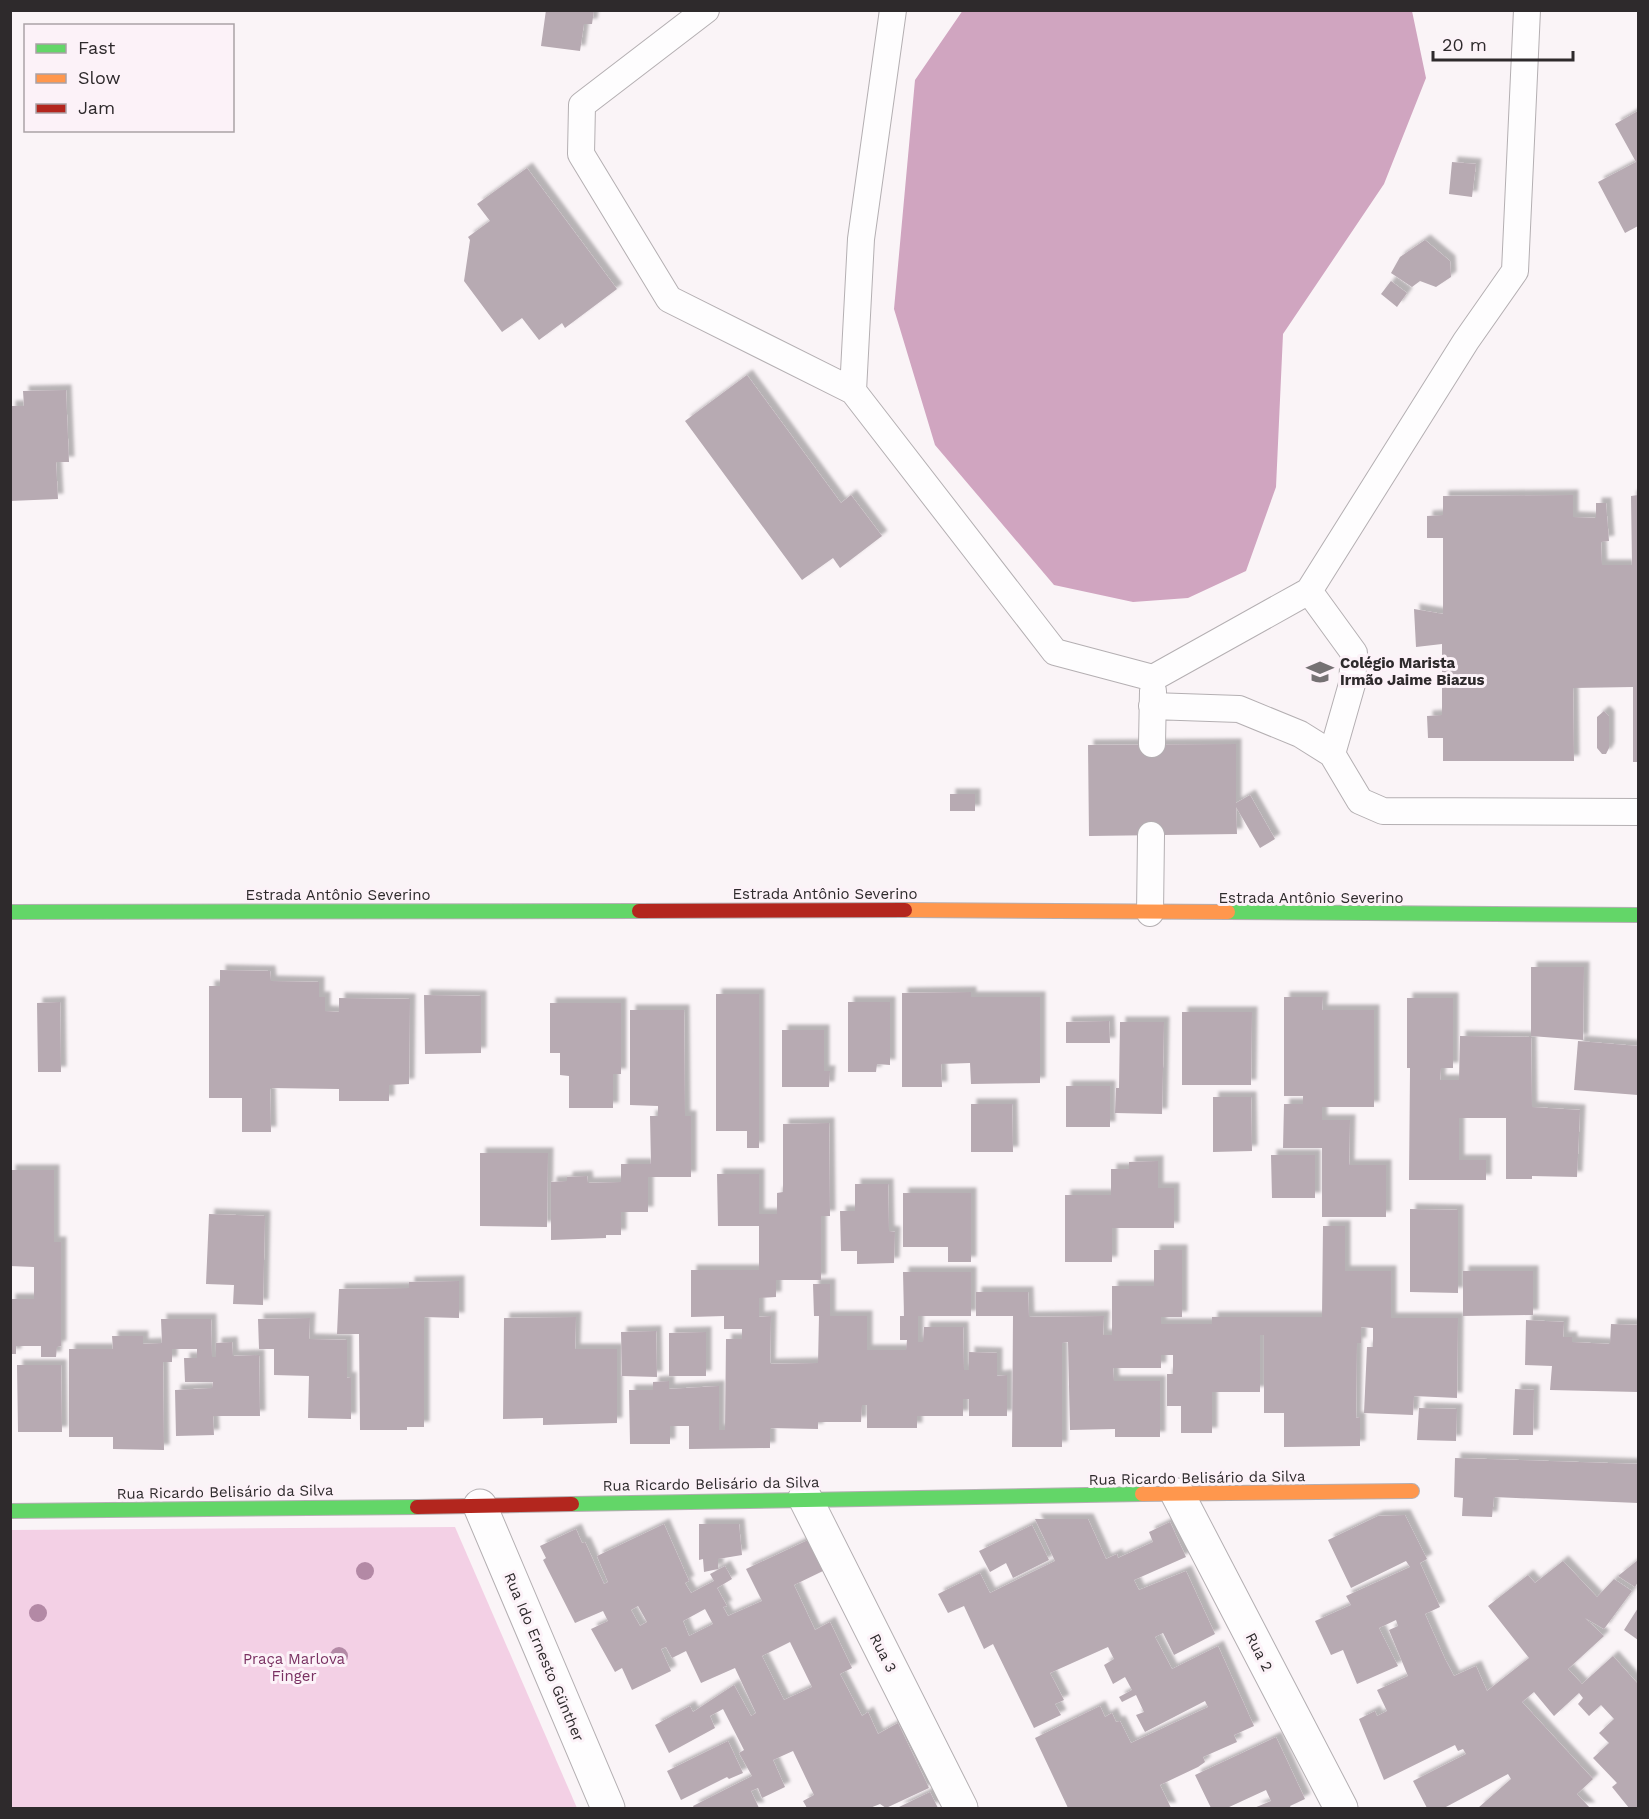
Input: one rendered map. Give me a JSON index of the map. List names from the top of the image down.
{
  "streets": {
    "street": [
      "Estrada Antônio Severino",
      "Rua Ricardo Belisário da Silva",
      "Rua 2",
      "Rua 3",
      "Rua Ido Ernesto Günther"
    ]
  },
  "crossings": [
    ["Rua Ricardo Belisário da Silva", "Rua 2"],
    ["Rua Ricardo Belisário da Silva", "Rua 3"],
    ["Rua Ricardo Belisário da Silva", "Rua Ido Ernesto Günther"]
  ],
  "parks": ["Praça Marlova Finger"],
  "places": {
    "school or university": ["Colégio Marista Irmão Jaime Biazus"]
  },
  "legend": ["Fast", "Slow", "Jam"],
  "scale_bar": "20 m"
}
